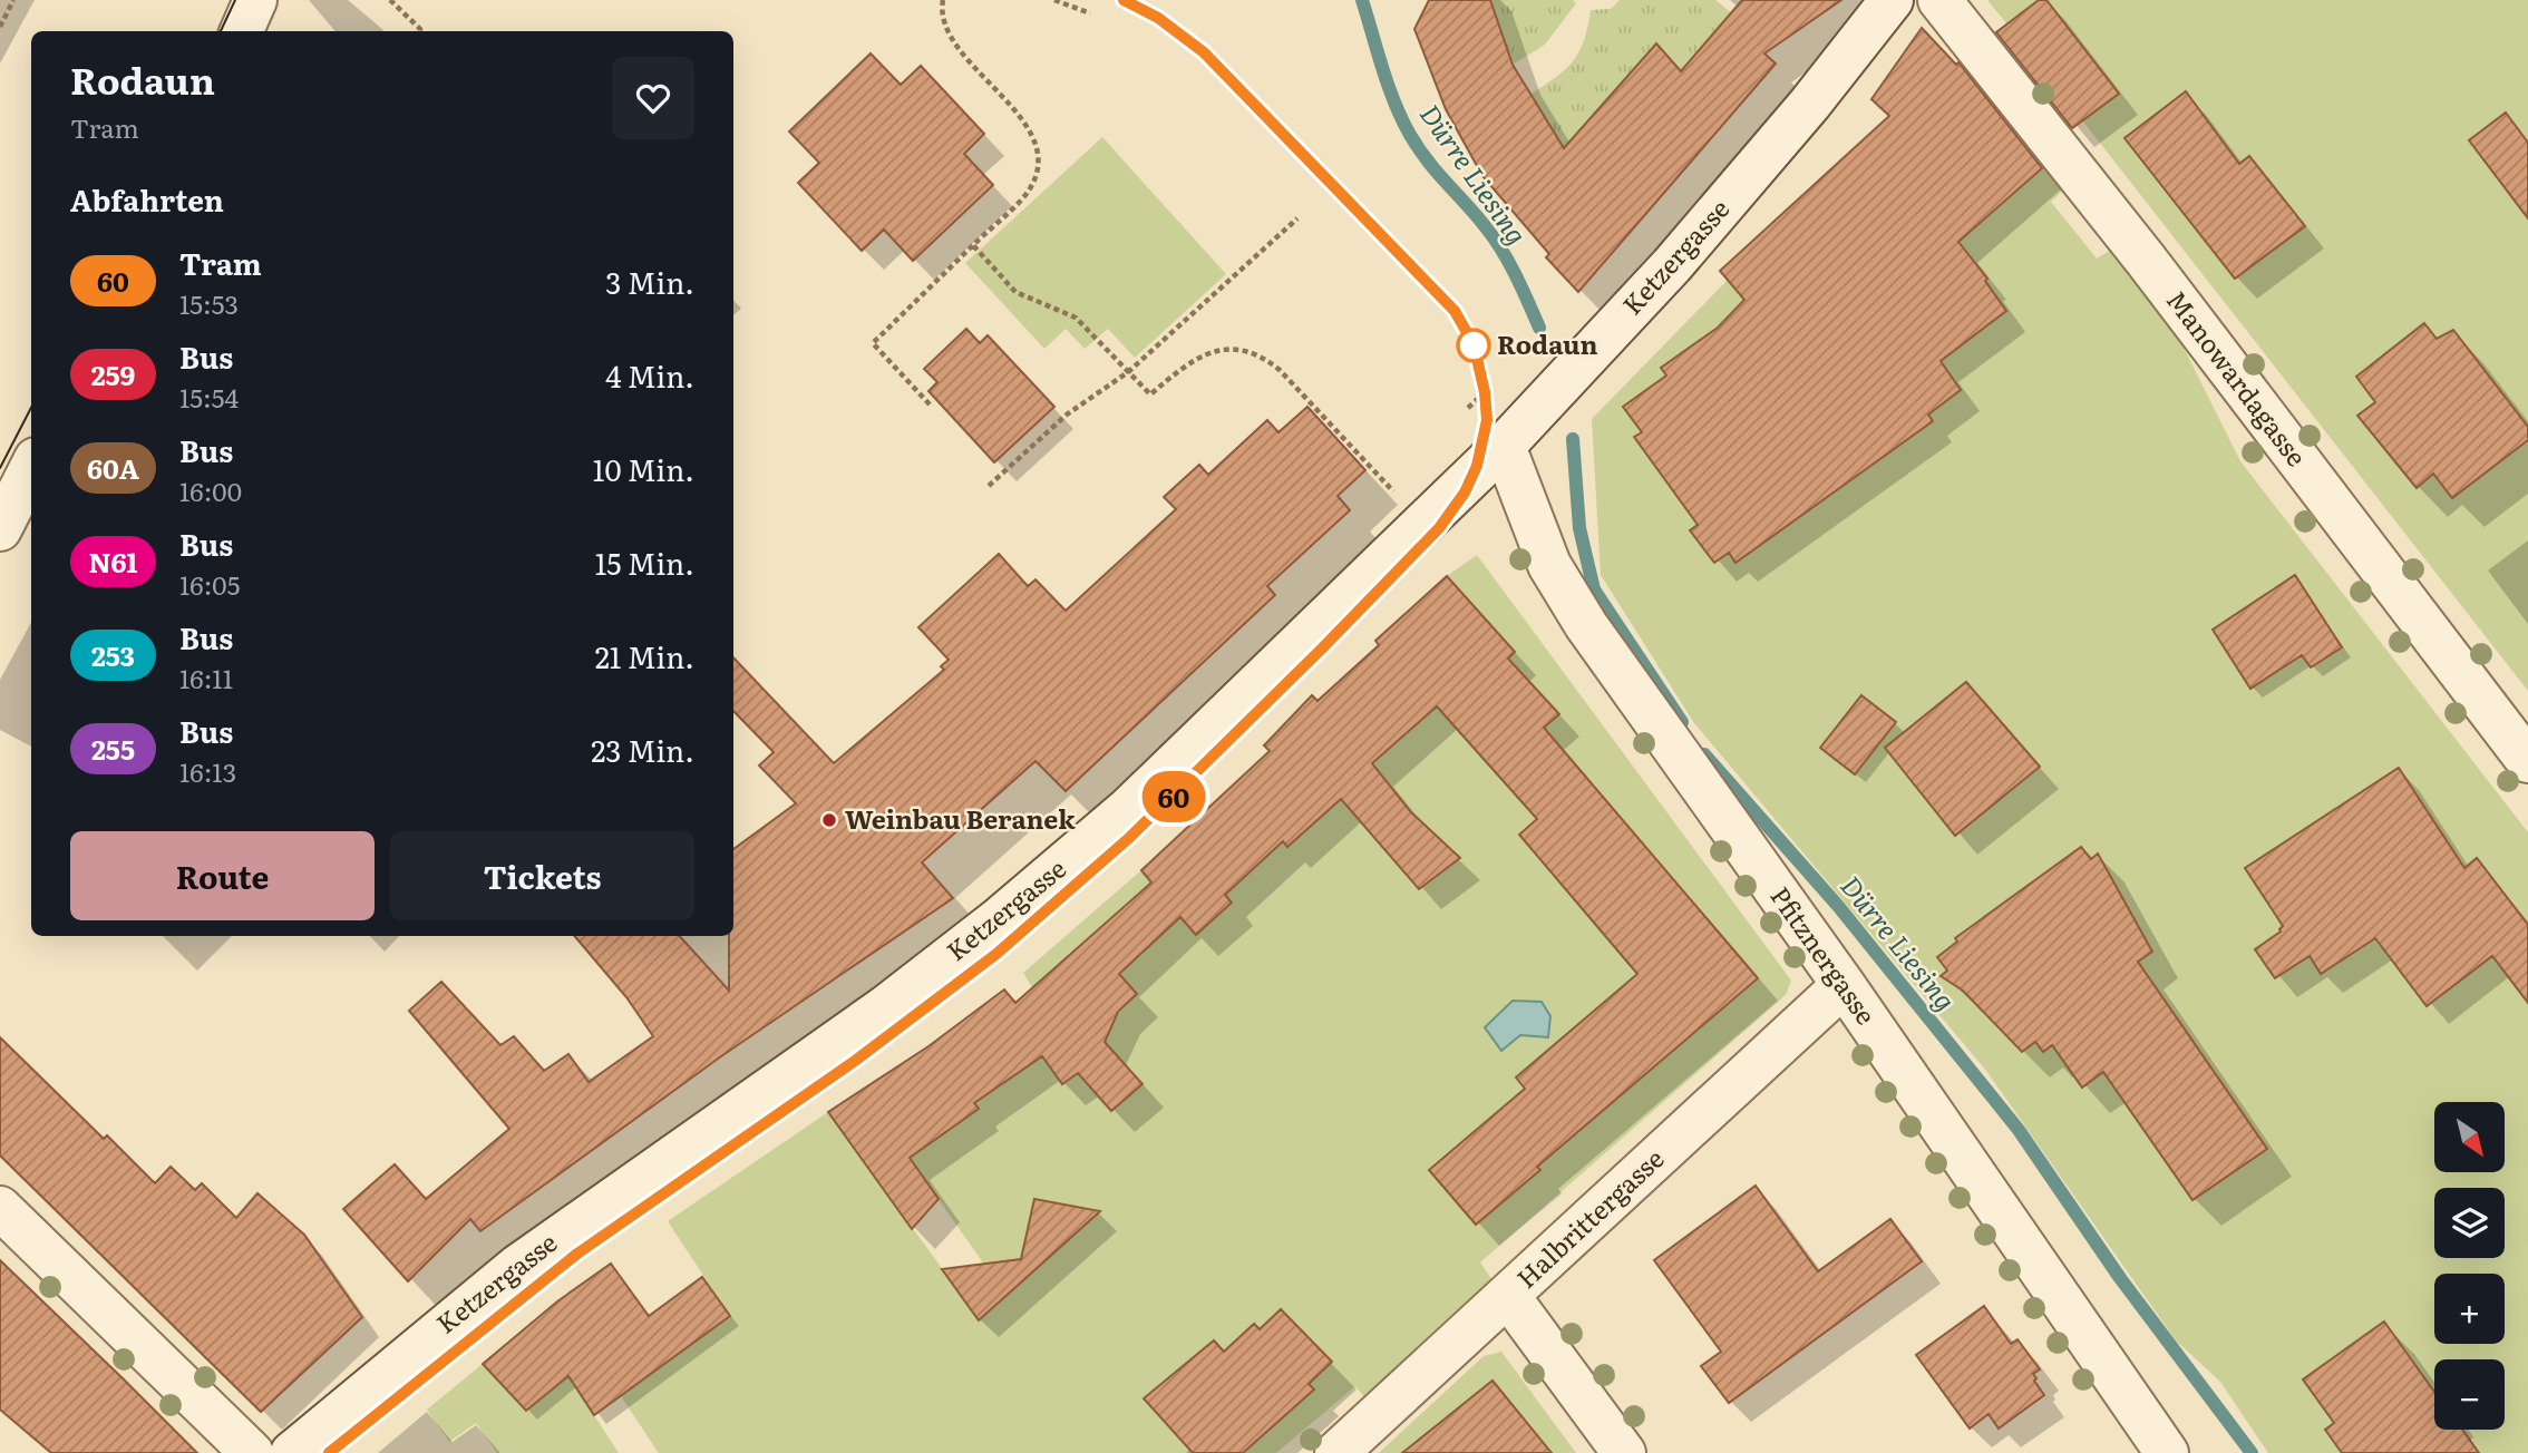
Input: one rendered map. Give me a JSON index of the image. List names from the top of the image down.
{
  "streets": {
    "street": [
      "Ketzergasse",
      "Manowardagasse",
      "Pfitznergasse",
      "Halbrittergasse"
    ]
  },
  "crossings": [
    ["Ketzergasse", "Pfitznergasse"],
    ["Pfitznergasse", "Halbrittergasse"]
  ],
  "water": ["Dürre Liesing"],
  "places": ["Rodaun", "Weinbau Beranek"],
  "lines": ["tram line 60"],
  "north": "bottom right",
  "page": {
    "on_map": "60",
    "heading": [
      ["Rodaun", "Tram"],
      "Abfahrten"
    ],
    "list": [
      {
        "mark": "60",
        "name": "Tram",
        "note": "15:53",
        "value": "3 Min."
      },
      {
        "mark": "259",
        "name": "Bus",
        "note": "15:54",
        "value": "4 Min."
      },
      {
        "mark": "60A",
        "name": "Bus",
        "note": "16:00",
        "value": "10 Min."
      },
      {
        "mark": "N61",
        "name": "Bus",
        "note": "16:05",
        "value": "15 Min."
      },
      {
        "mark": "253",
        "name": "Bus",
        "note": "16:11",
        "value": "21 Min."
      },
      {
        "mark": "255",
        "name": "Bus",
        "note": "16:13",
        "value": "23 Min."
      }
    ],
    "buttons": ["Route", "Tickets"],
    "map_buttons": ["+", "−"]
  }
}
